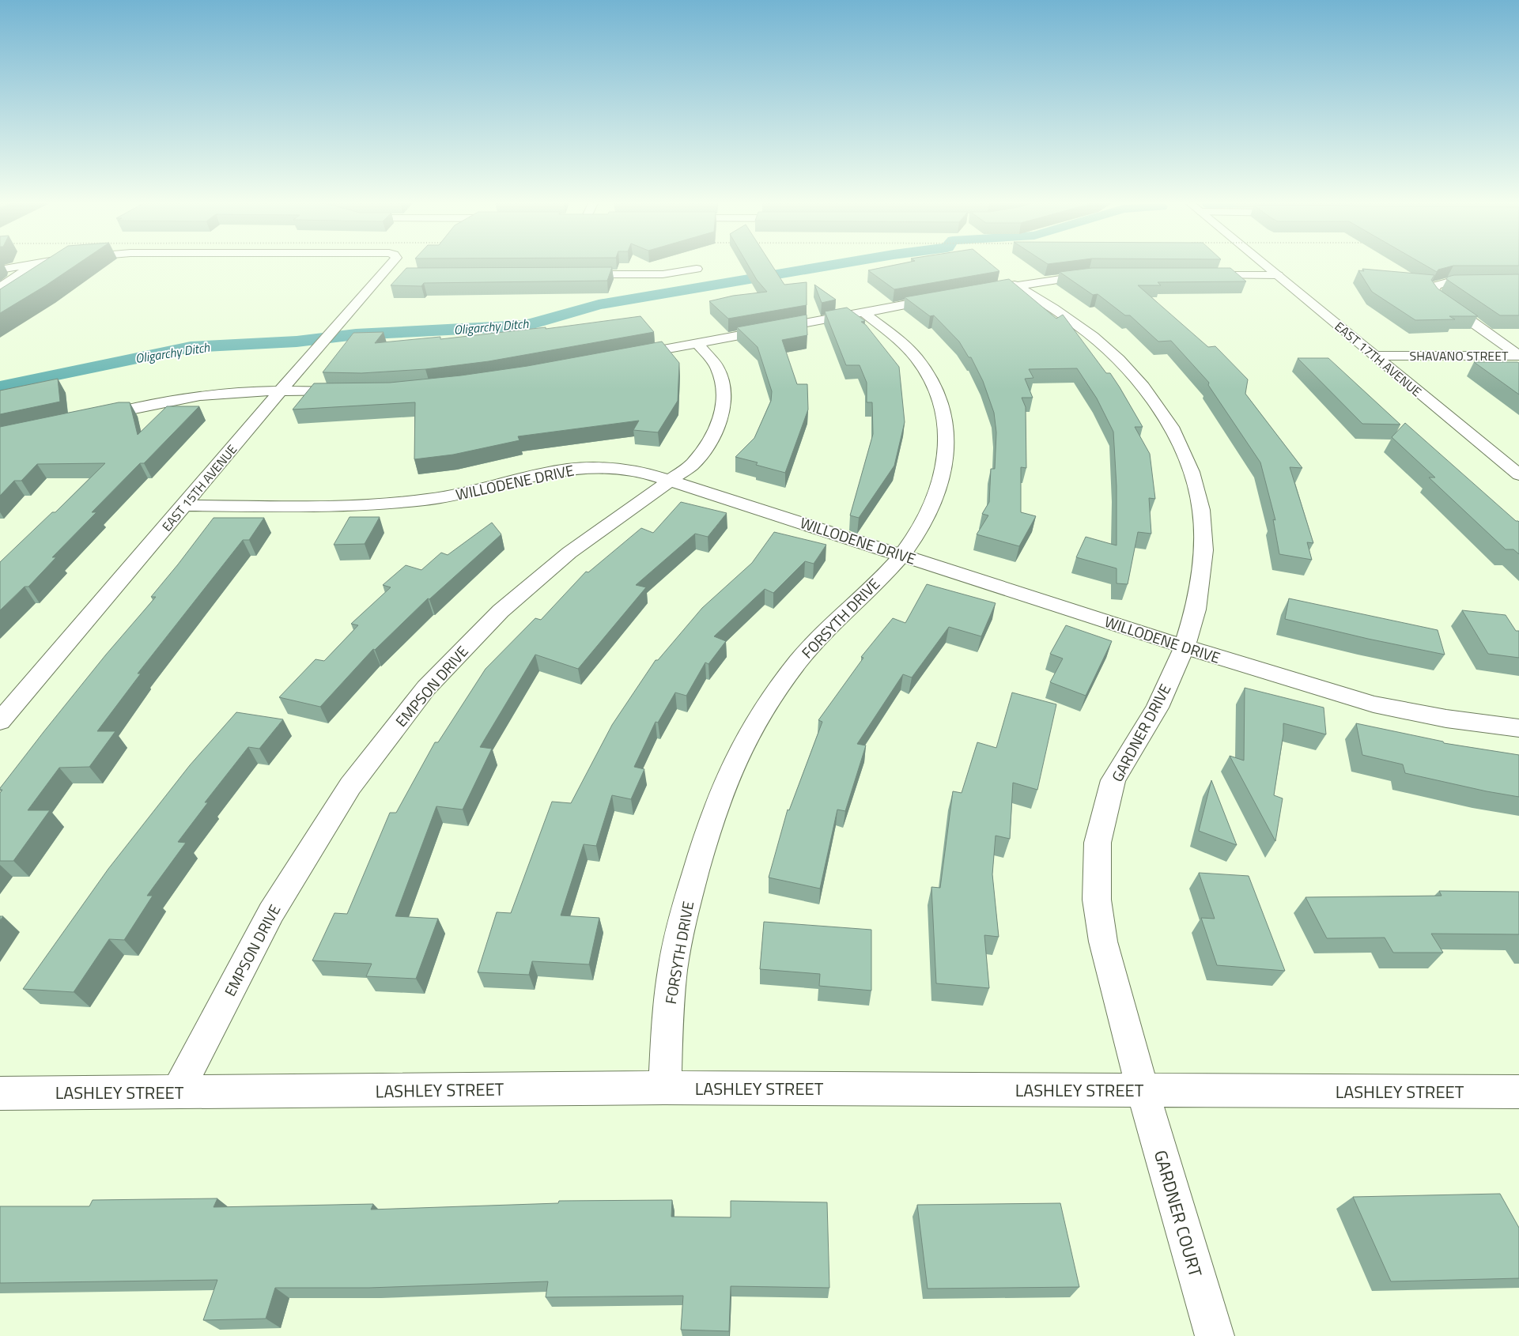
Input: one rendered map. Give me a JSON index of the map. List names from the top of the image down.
{
  "streets": {
    "street": [
      "SHAVANO STREET",
      "EAST 17TH AVENUE",
      "WILLODENE DRIVE",
      "EAST 15TH AVENUE",
      "FORSYTH DRIVE",
      "EMPSON DRIVE",
      "GARDNER DRIVE",
      "LASHLEY STREET",
      "GARDNER COURT"
    ]
  },
  "crossings": [
    ["SHAVANO STREET", "EAST 17TH AVENUE"],
    ["WILLODENE DRIVE", "EAST 15TH AVENUE"],
    ["WILLODENE DRIVE", "FORSYTH DRIVE"],
    ["WILLODENE DRIVE", "EMPSON DRIVE"],
    ["WILLODENE DRIVE", "GARDNER DRIVE"],
    ["FORSYTH DRIVE", "LASHLEY STREET"],
    ["EMPSON DRIVE", "LASHLEY STREET"],
    ["GARDNER DRIVE", "LASHLEY STREET"],
    ["GARDNER DRIVE", "GARDNER COURT"],
    ["LASHLEY STREET", "GARDNER COURT"]
  ],
  "water": ["Oligarchy Ditch"]
}
